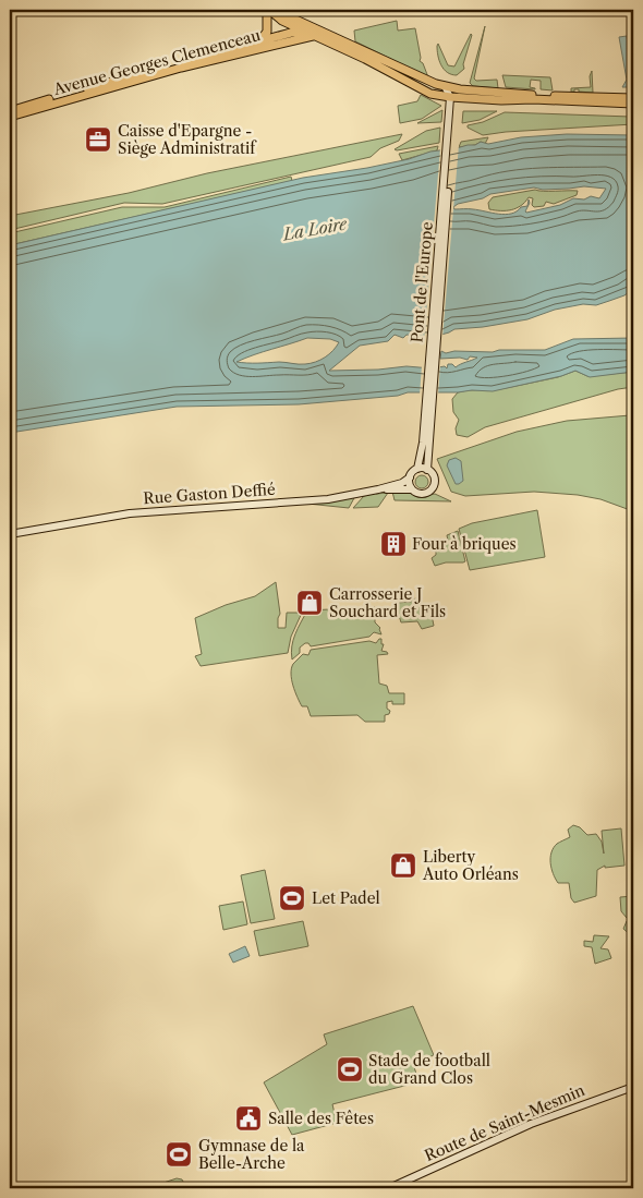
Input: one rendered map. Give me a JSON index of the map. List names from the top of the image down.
{
  "streets": {
    "main road": [
      "Avenue Georges Clemenceau",
      "Pont de l'Europe",
      "Rue Gaston Deffié",
      "Route de Saint-Mesmin"
    ]
  },
  "crossings": [
    ["Pont de l'Europe", "Rue Gaston Deffié"]
  ],
  "water": ["La Loire"],
  "places": {
    "office": ["Caisse d'Epargne - Siège Administratif"],
    "building": ["Four à briques"],
    "shop": ["Carrosserie J Souchard et Fils", "Liberty Auto Orléans"],
    "sports": ["Let Padel", "Stade de football du Grand Clos", "Gymnase de la Belle-Arche"],
    "public building": ["Salle des Fêtes"]
  }
}
